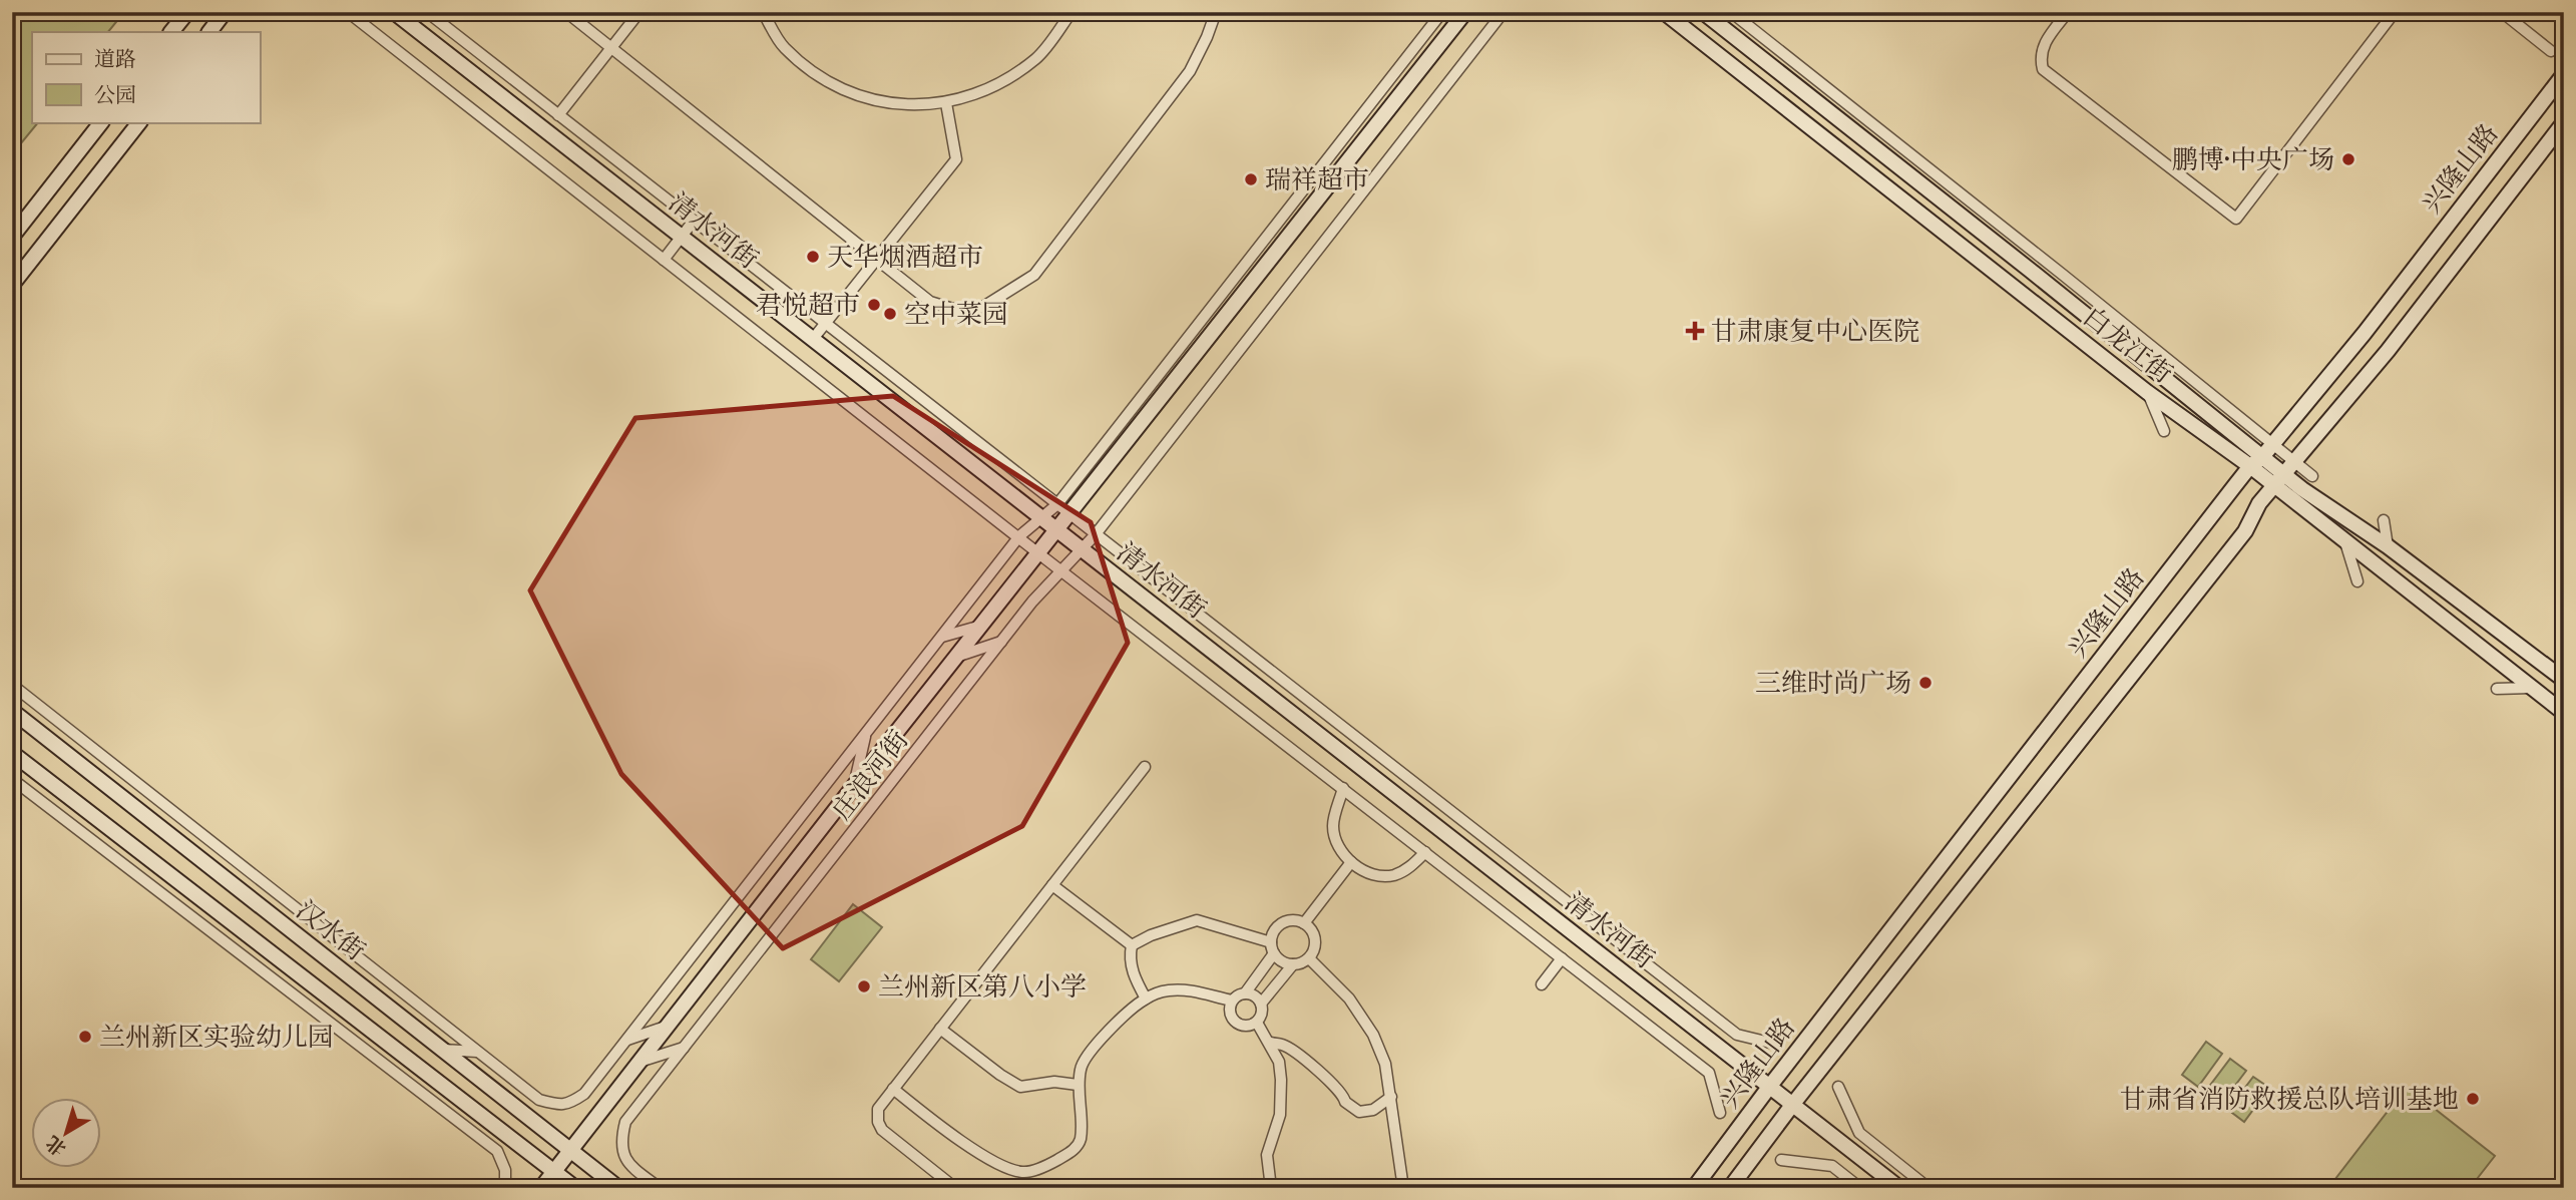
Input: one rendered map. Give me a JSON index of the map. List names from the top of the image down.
{
  "streets": {
    "street": [
      "兴隆山路",
      "清水河街",
      "白龙江街",
      "庄浪河街",
      "汉水街"
    ]
  },
  "crossings": [
    ["兴隆山路", "清水河街"],
    ["兴隆山路", "白龙江街"],
    ["清水河街", "庄浪河街"]
  ],
  "places": {
    "other": [
      "鹏博·中央广场",
      "瑞祥超市",
      "天华烟酒超市",
      "君悦超市",
      "空中菜园",
      "三维时尚广场",
      "兰州新区第八小学",
      "兰州新区实验幼儿园",
      "甘肃省消防救援总队培训基地"
    ],
    "health": ["甘肃康复中心医院"]
  },
  "legend": ["道路", "公园"],
  "north": "bottom left"
}
